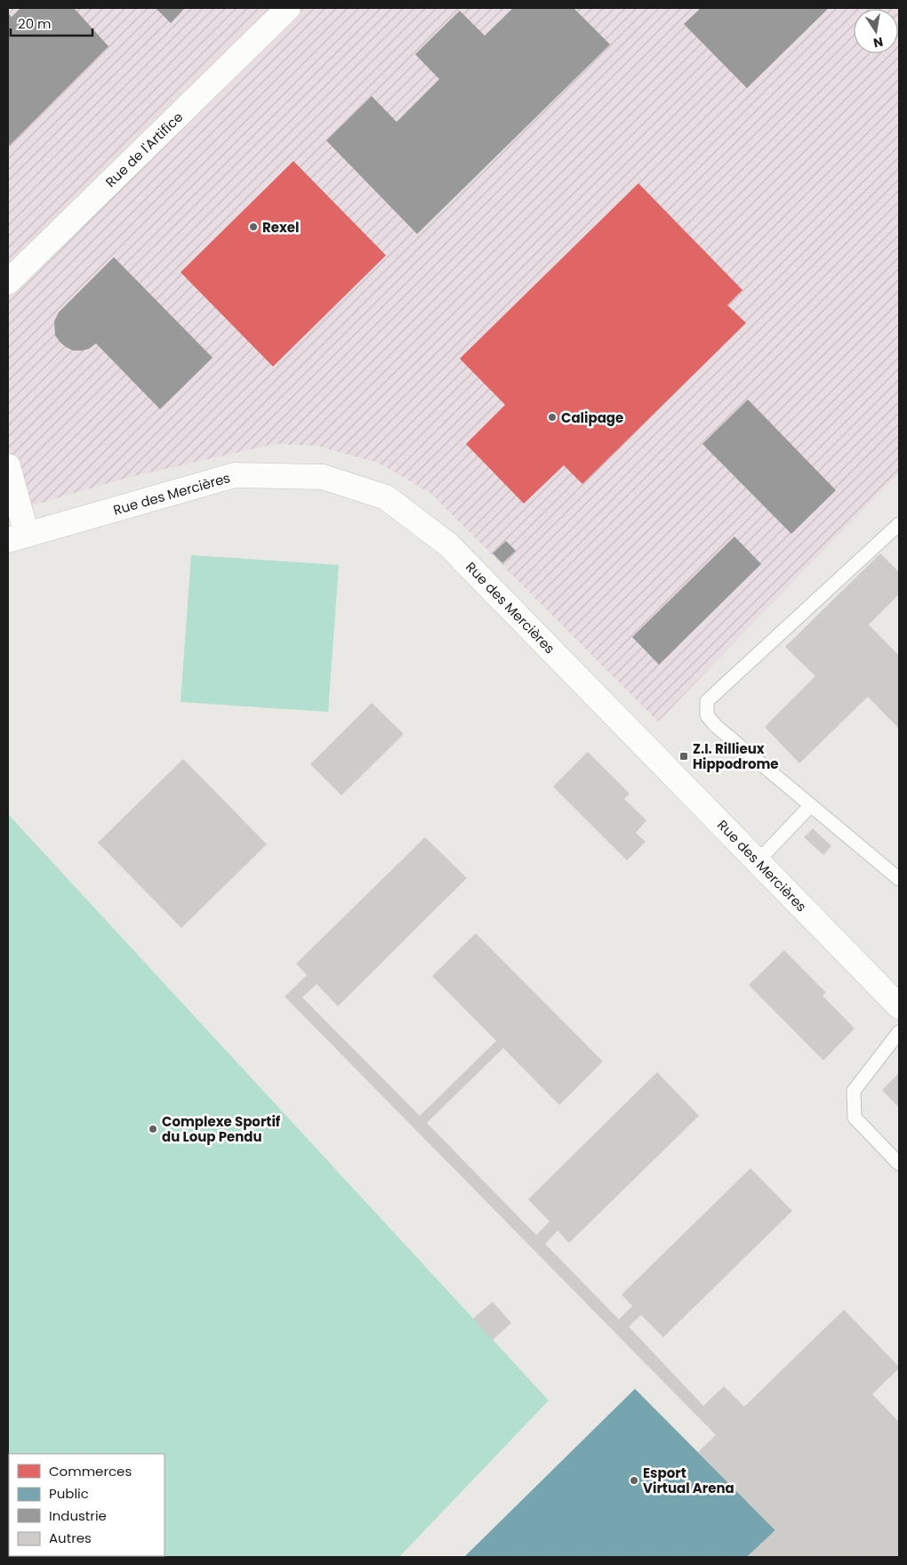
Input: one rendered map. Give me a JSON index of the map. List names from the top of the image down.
{
  "streets": {
    "street": ["Rue de l'Artifice", "Rue des Mercières"]
  },
  "places": {
    "other": [
      "Rexel",
      "Calipage",
      "Complexe Sportif du Loup Pendu",
      "Esport Virtual Arena"
    ],
    "transit": ["Z.I. Rillieux Hippodrome"]
  },
  "legend": [
    "Commerces",
    "Public",
    "Industrie",
    "Autres"
  ],
  "scale_bar": "20 m",
  "north": "bottom"
}
